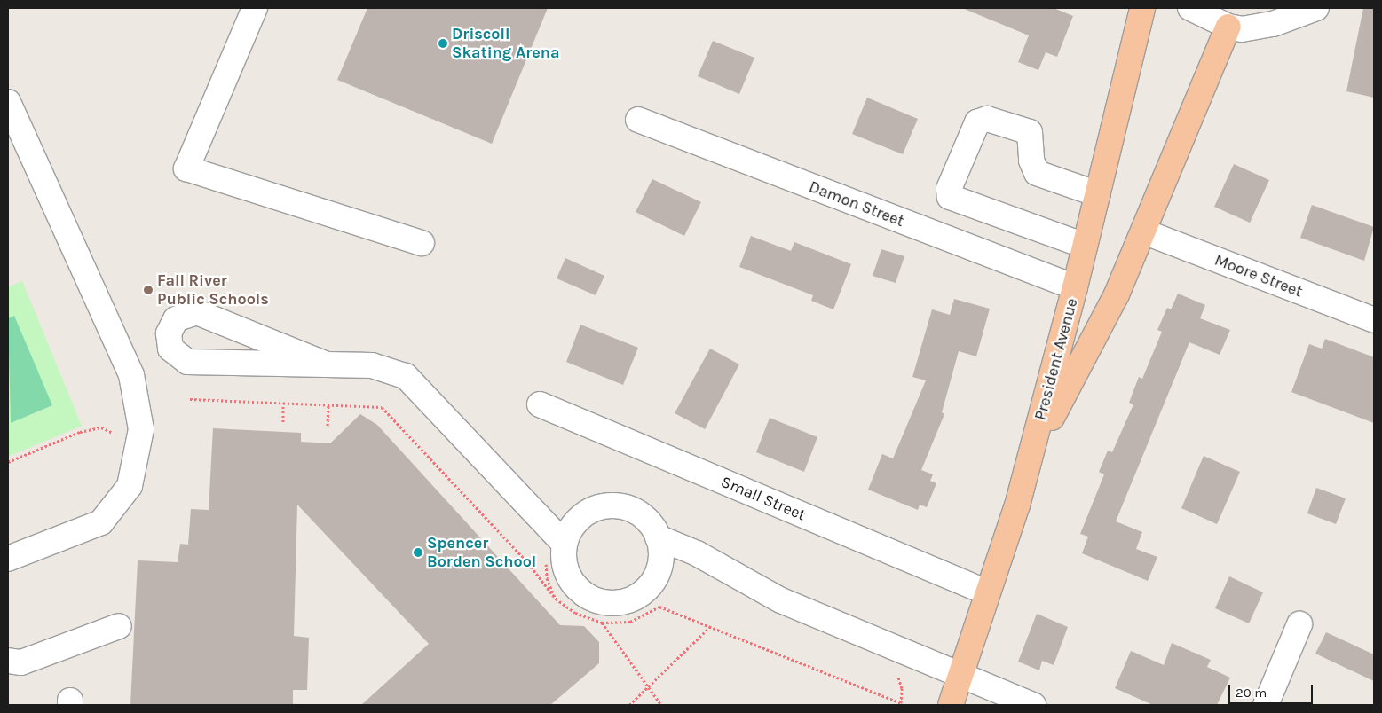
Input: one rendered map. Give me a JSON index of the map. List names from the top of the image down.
{
  "streets": {
    "main road": ["President Avenue"],
    "street": ["Damon Street", "Moore Street", "Small Street"]
  },
  "crossings": [
    ["Damon Street", "President Avenue"],
    ["President Avenue", "Small Street"]
  ],
  "places": ["Driscoll Skating Arena", "Fall River Public Schools", "Spencer Borden School"],
  "scale_bar": "20 m"
}
